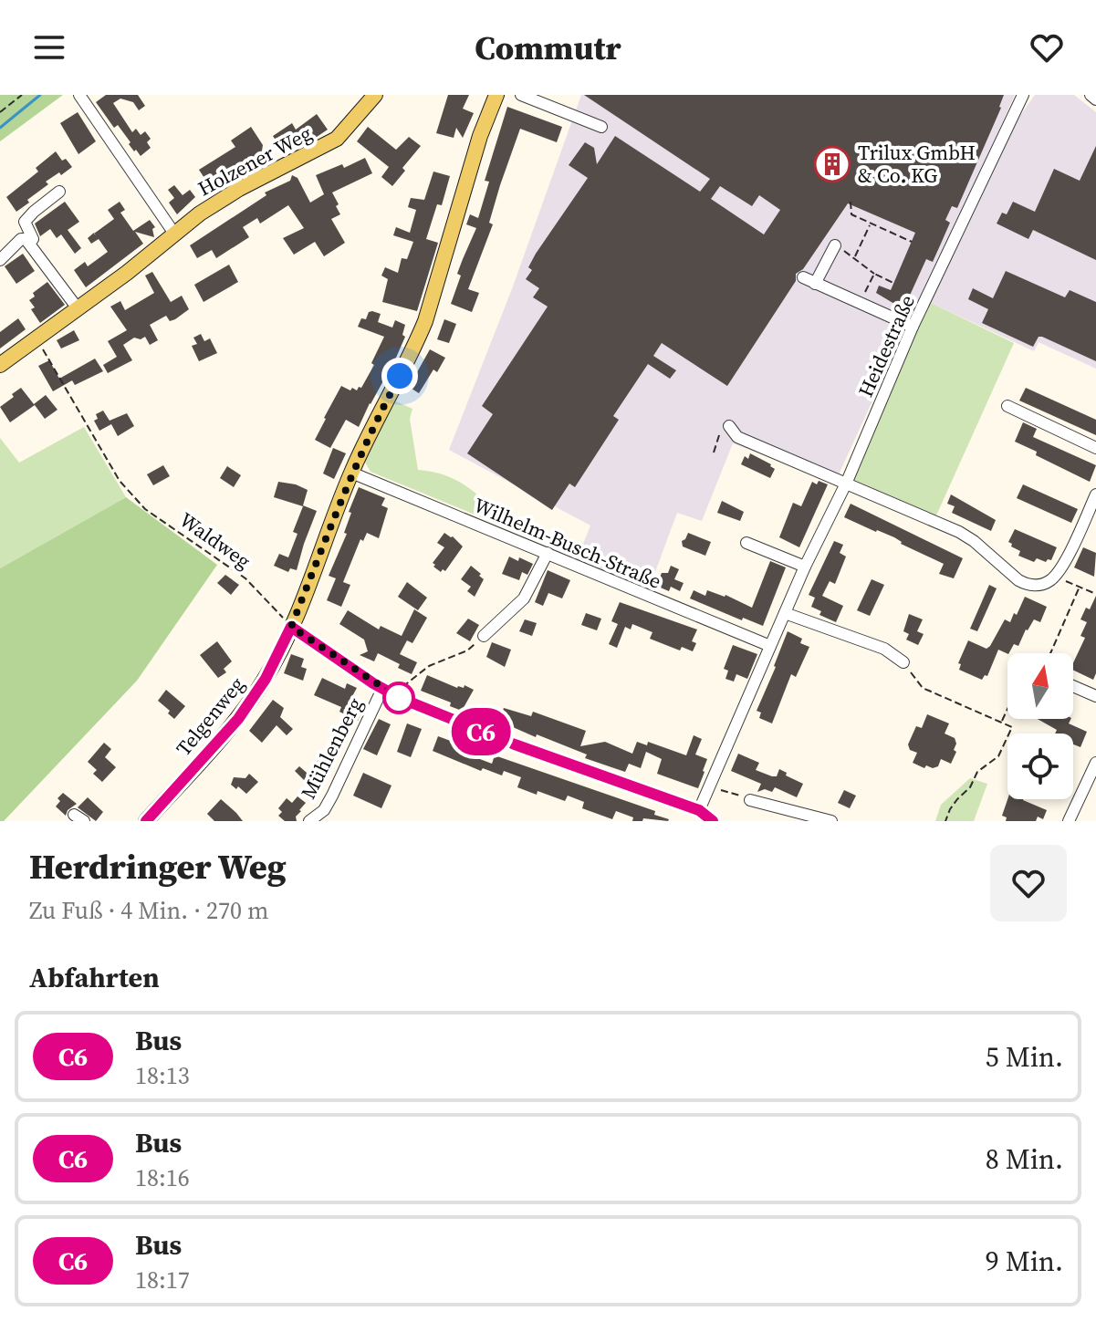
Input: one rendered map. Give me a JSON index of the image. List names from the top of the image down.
{
  "streets": {
    "main road": ["Holzener Weg", "Telgenweg"],
    "street": ["Heidestraße", "Wilhelm-Busch-Straße", "Mühlenberg"],
    "path": ["Waldweg"]
  },
  "crossings": [
    ["Holzener Weg", "Waldweg"],
    ["Heidestraße", "Wilhelm-Busch-Straße"],
    ["Heidestraße", "Mühlenberg"],
    ["Waldweg", "Telgenweg"],
    ["Waldweg", "Mühlenberg"],
    ["Wilhelm-Busch-Straße", "Telgenweg"],
    ["Telgenweg", "Mühlenberg"]
  ],
  "places": {
    "building": ["Trilux GmbH & Co. KG"]
  },
  "lines": ["bus line C6"],
  "north": "top",
  "page": {
    "header": "Commutr",
    "on_map": "C6",
    "heading": [
      ["Herdringer Weg", "Zu Fuß · 4 Min. · 270 m"],
      "Abfahrten"
    ],
    "list": [
      {
        "mark": "C6",
        "name": "Bus",
        "note": "18:13",
        "value": "5 Min."
      },
      {
        "mark": "C6",
        "name": "Bus",
        "note": "18:16",
        "value": "8 Min."
      },
      {
        "mark": "C6",
        "name": "Bus",
        "note": "18:17",
        "value": "9 Min."
      }
    ]
  }
}
